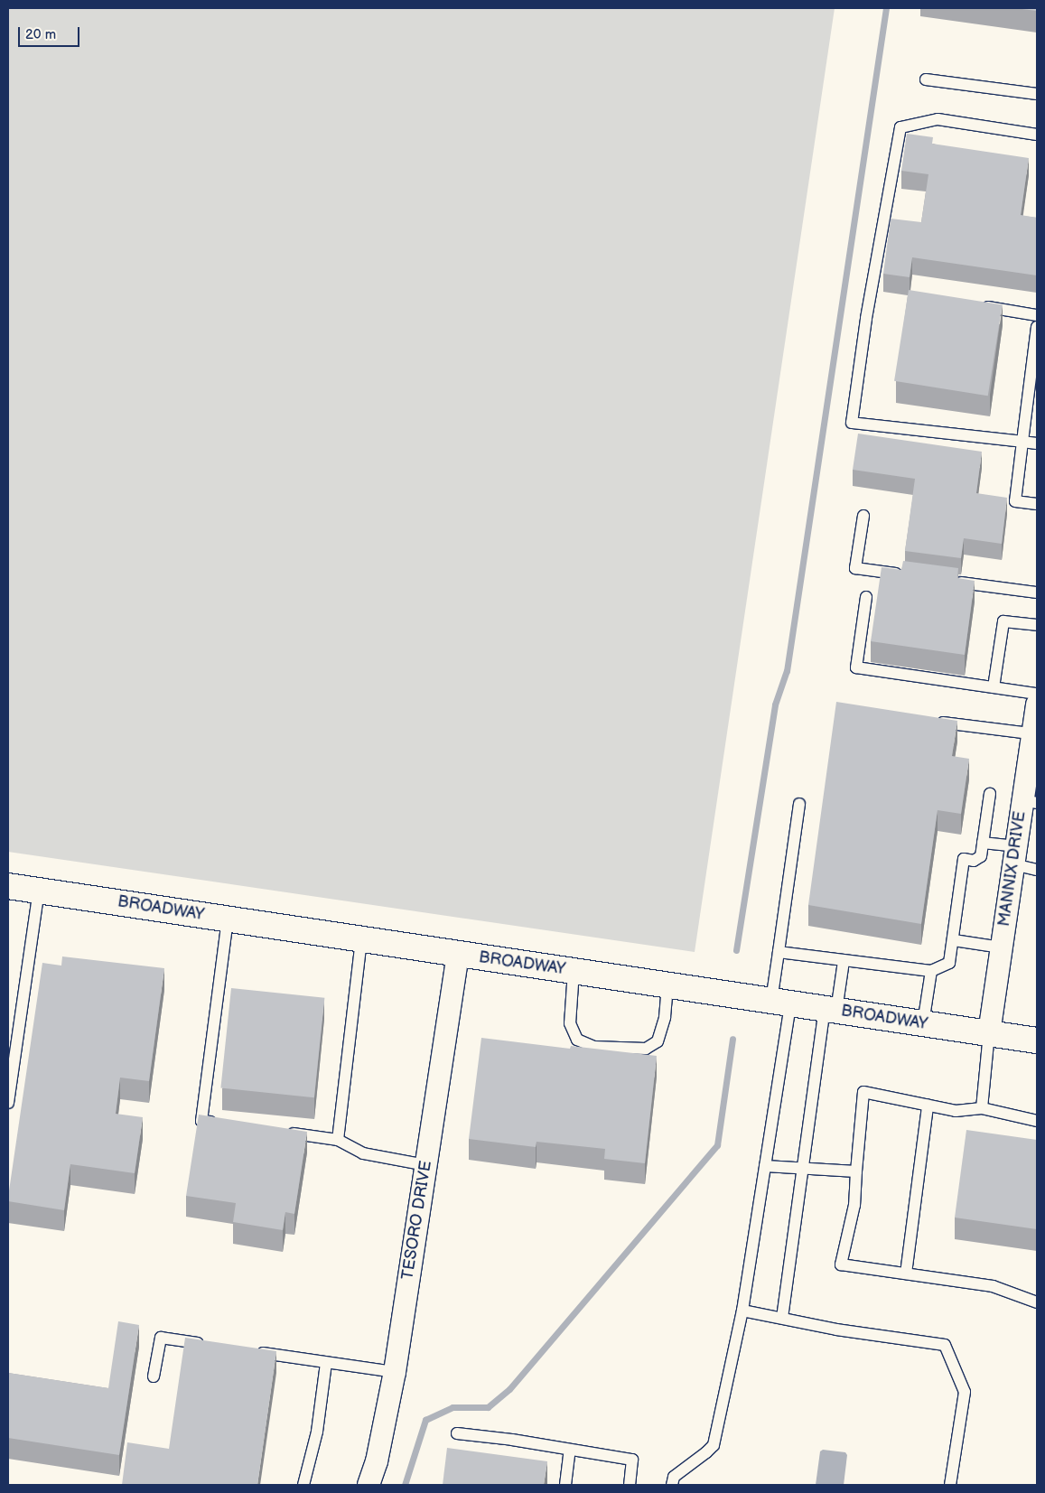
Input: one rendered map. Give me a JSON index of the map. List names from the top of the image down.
{
  "streets": {
    "main road": ["BROADWAY"],
    "street": ["MANNIX DRIVE", "TESORO DRIVE"]
  },
  "crossings": [
    ["MANNIX DRIVE", "BROADWAY"],
    ["BROADWAY", "TESORO DRIVE"]
  ],
  "scale_bar": "20 m"
}
